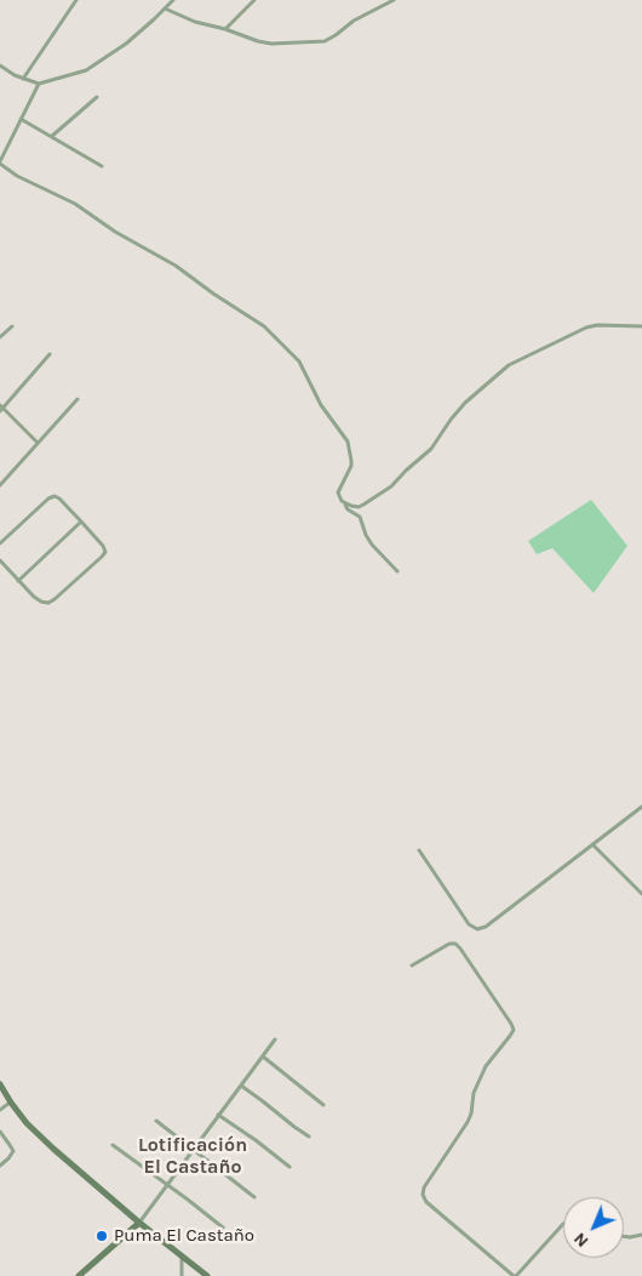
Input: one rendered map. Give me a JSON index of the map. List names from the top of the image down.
{
  "districts": ["Lotificación El Castaño"],
  "places": ["Puma El Castaño"],
  "north": "bottom left"
}
